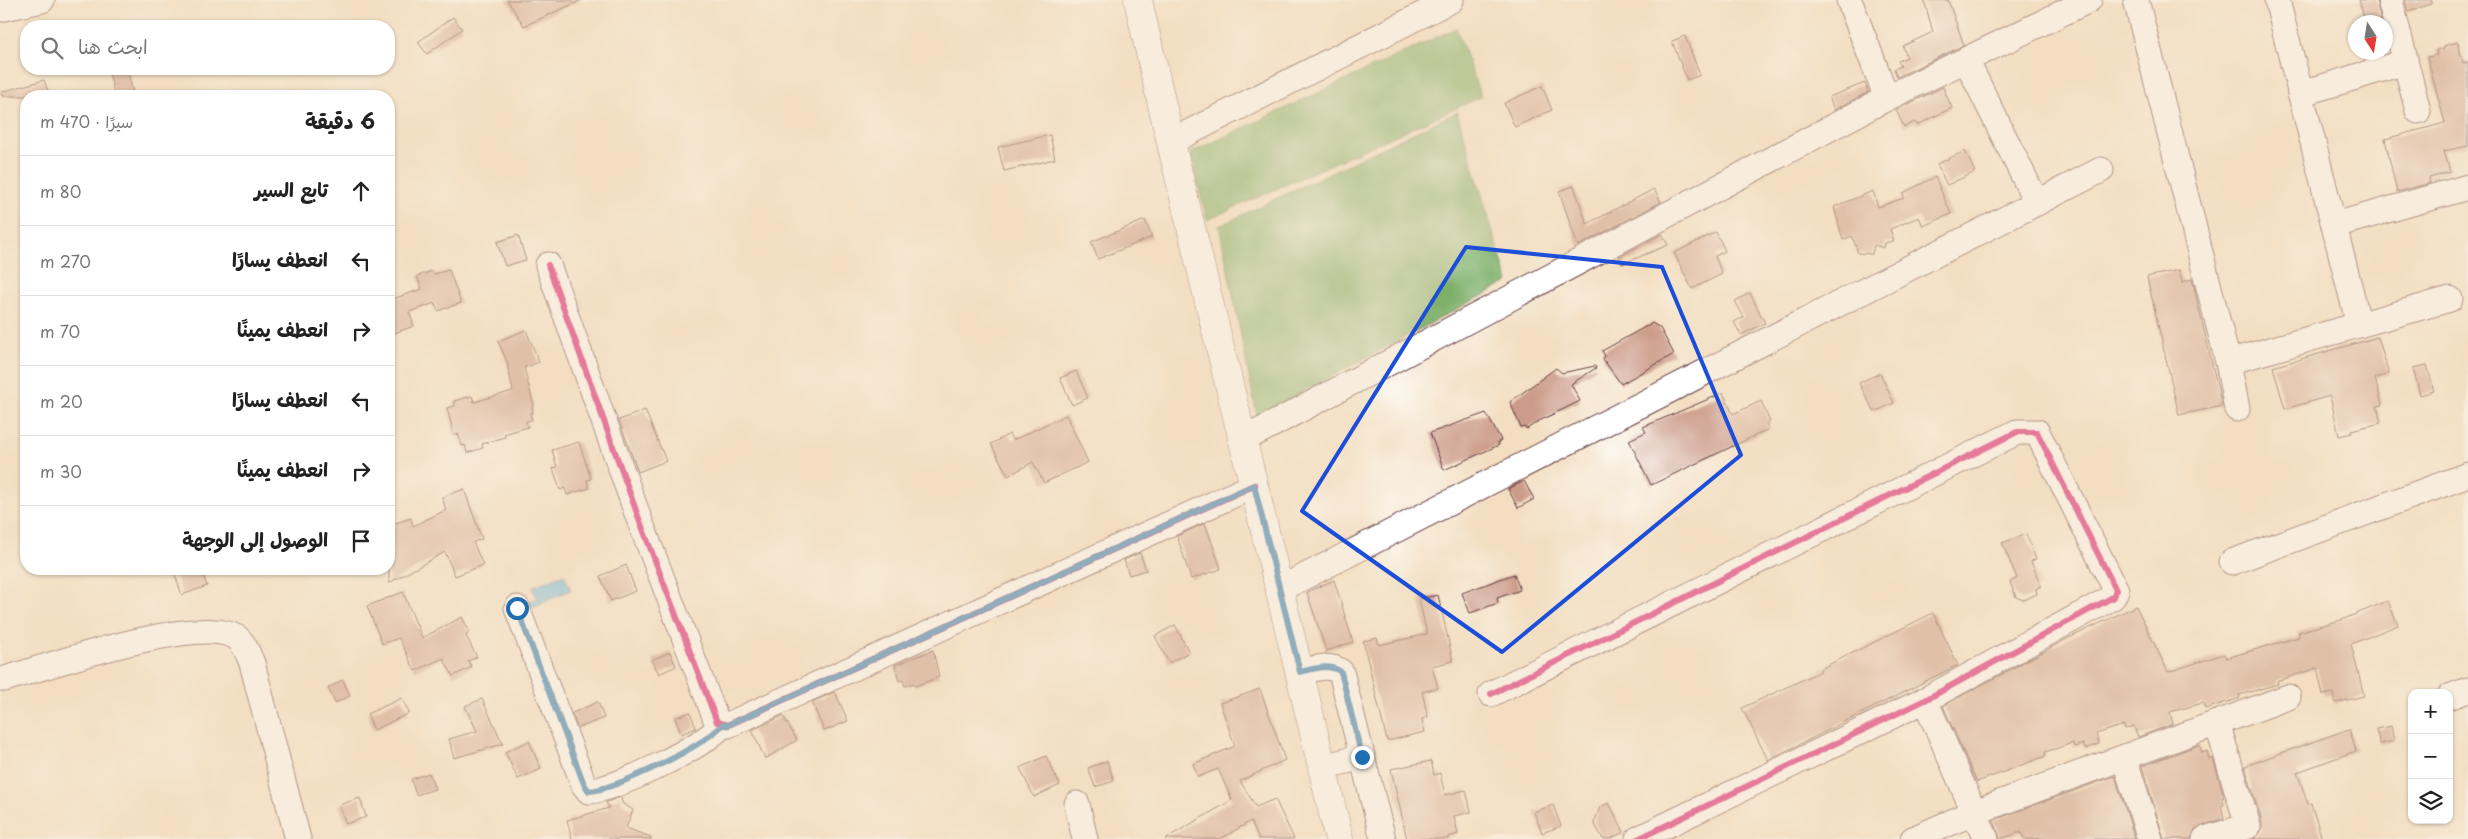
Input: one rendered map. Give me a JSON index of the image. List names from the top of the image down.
{
  "north": "bottom",
  "page": {
    "search": "ابحث هنا",
    "heading": ["6 دقيقة", "سيرًا · 470 m"],
    "list": [
      ["تابع السير", "80 m"],
      ["انعطف يسارًا", "270 m"],
      ["انعطف يمينًا", "70 m"],
      ["انعطف يسارًا", "20 m"],
      ["انعطف يمينًا", "30 m"],
      "الوصول إلى الوجهة"
    ],
    "map_buttons": ["+", "−"]
  }
}
